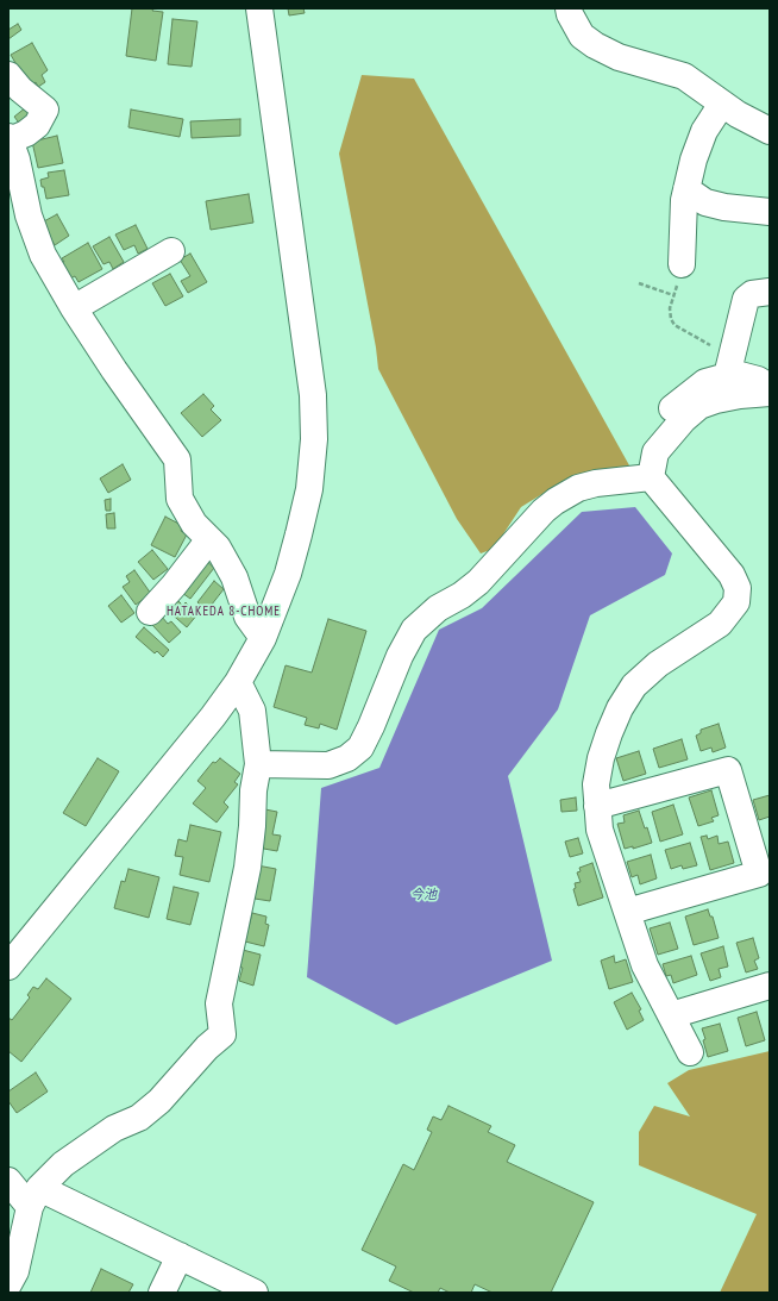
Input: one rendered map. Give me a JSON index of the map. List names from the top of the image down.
{
  "districts": ["HATAKEDA 8-CHOME"],
  "water": ["今池"]
}
